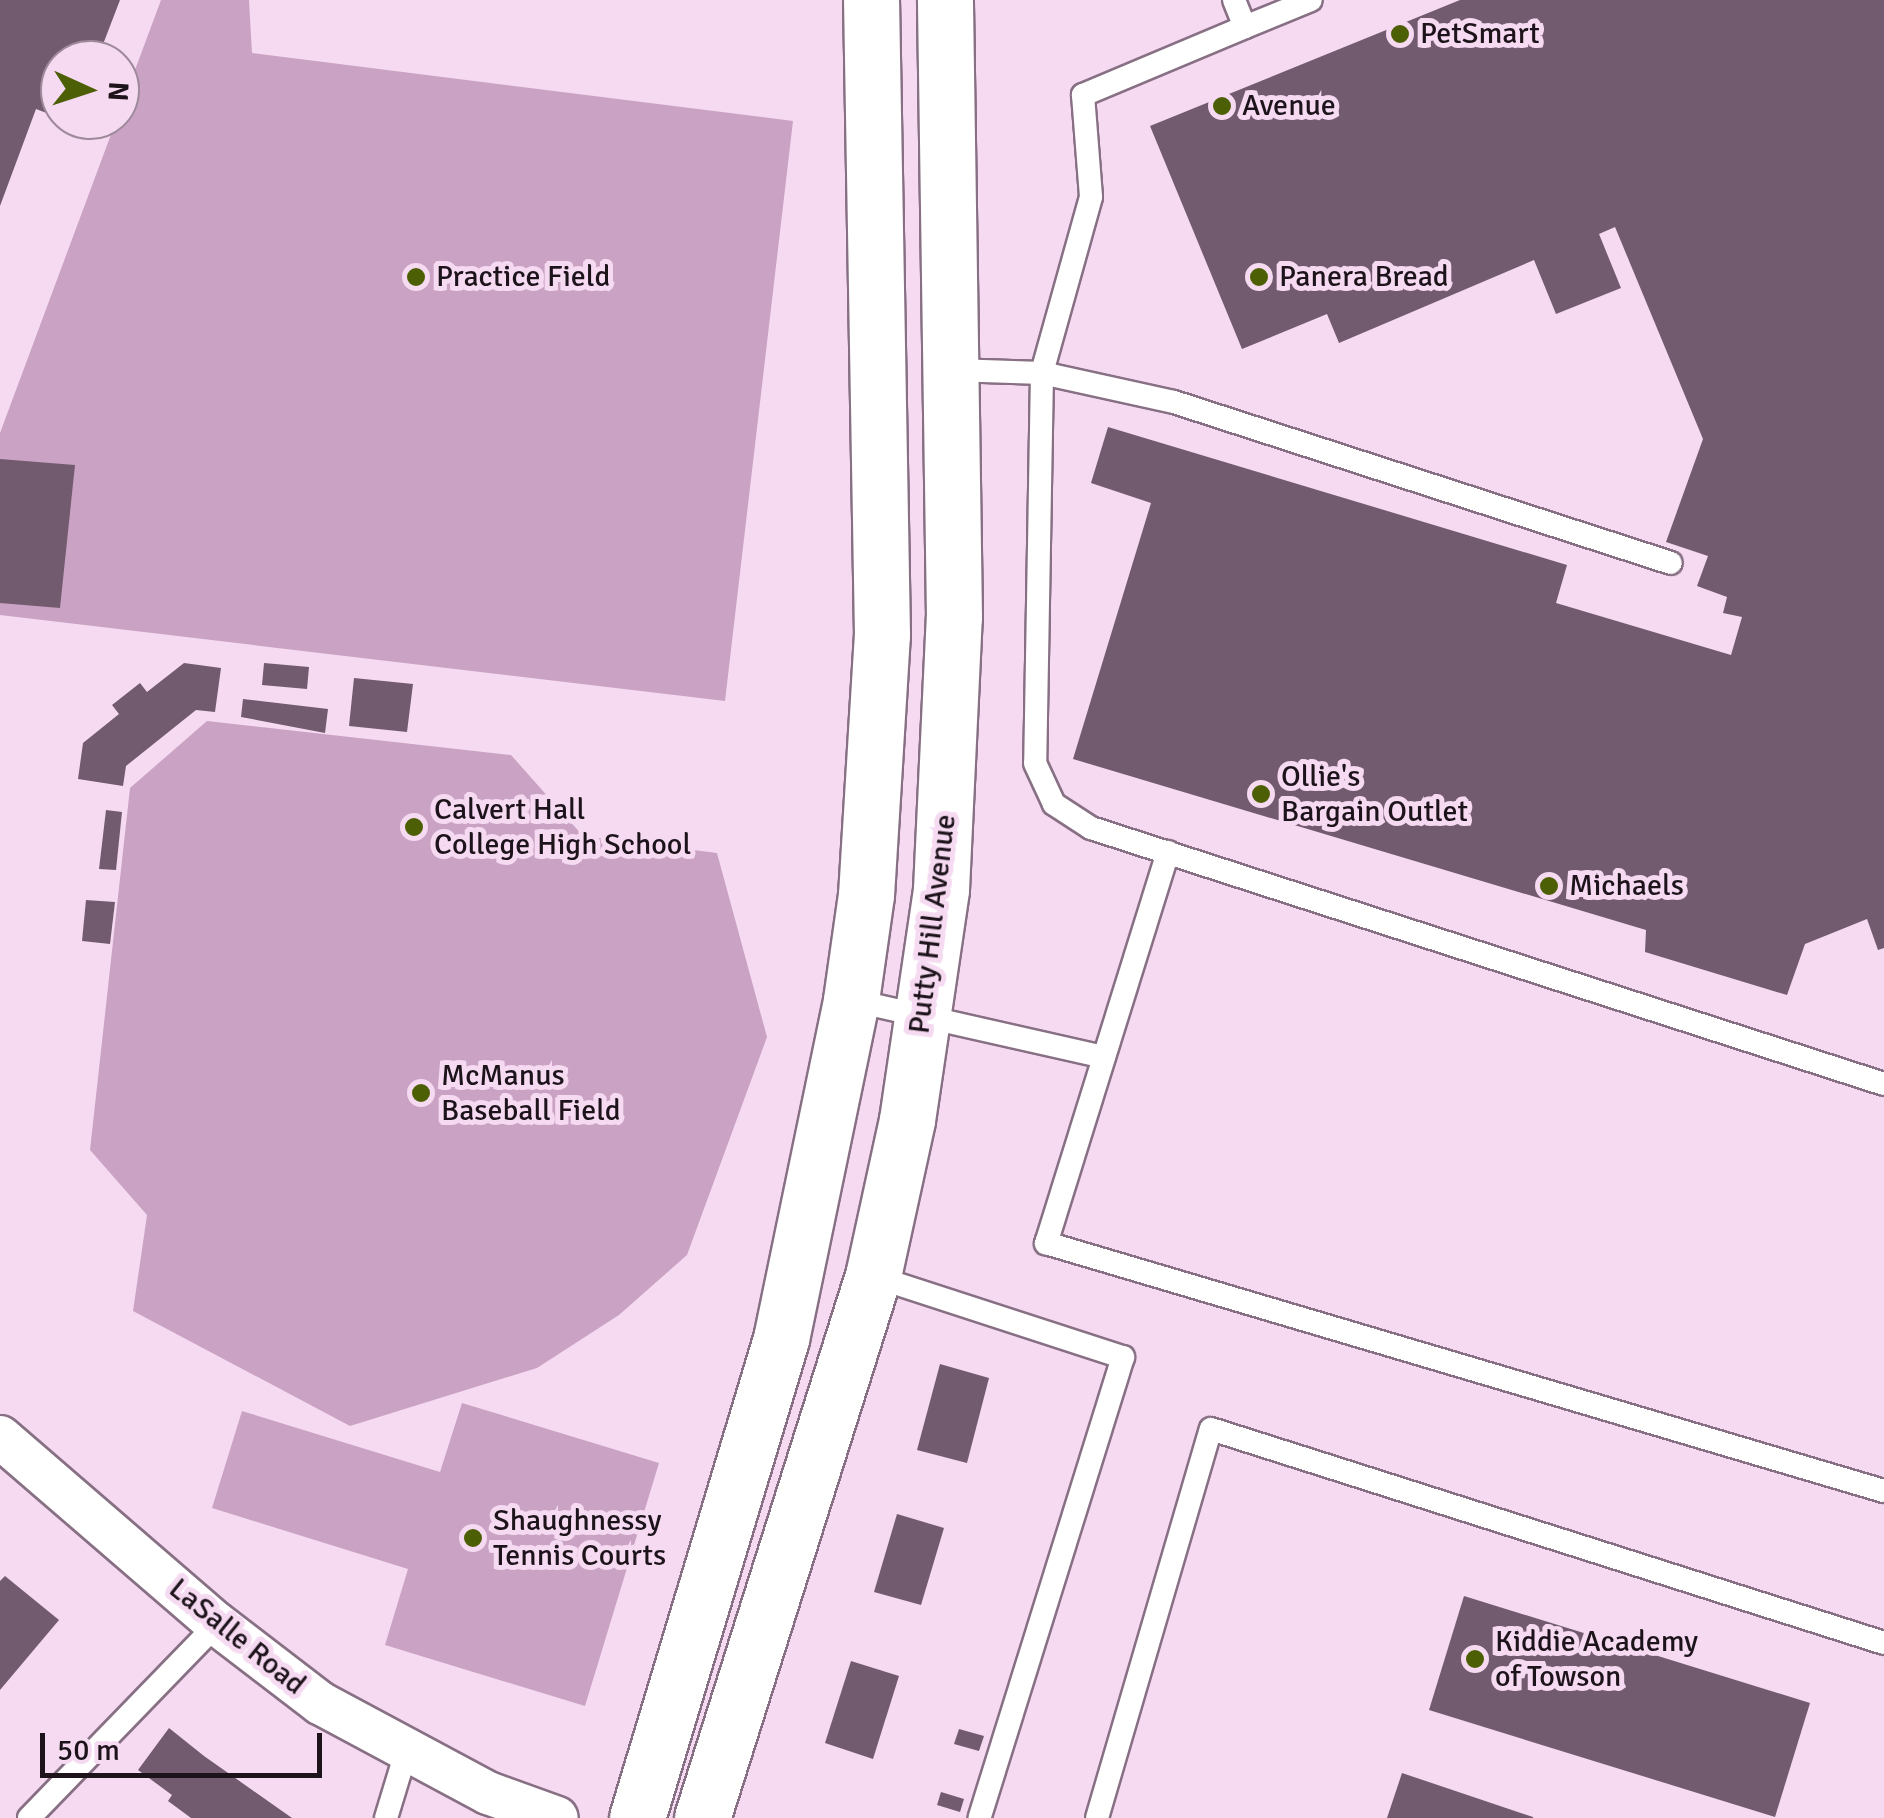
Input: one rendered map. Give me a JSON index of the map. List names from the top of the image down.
{
  "streets": {
    "street": ["Putty Hill Avenue", "LaSalle Road"]
  },
  "places": [
    "PetSmart",
    "Avenue",
    "Practice Field",
    "Panera Bread",
    "Ollie's Bargain Outlet",
    "Calvert Hall College High School",
    "Michaels",
    "McManus Baseball Field",
    "Shaughnessy Tennis Courts",
    "Kiddie Academy of Towson"
  ],
  "scale_bar": "50 m",
  "north": "right"
}
